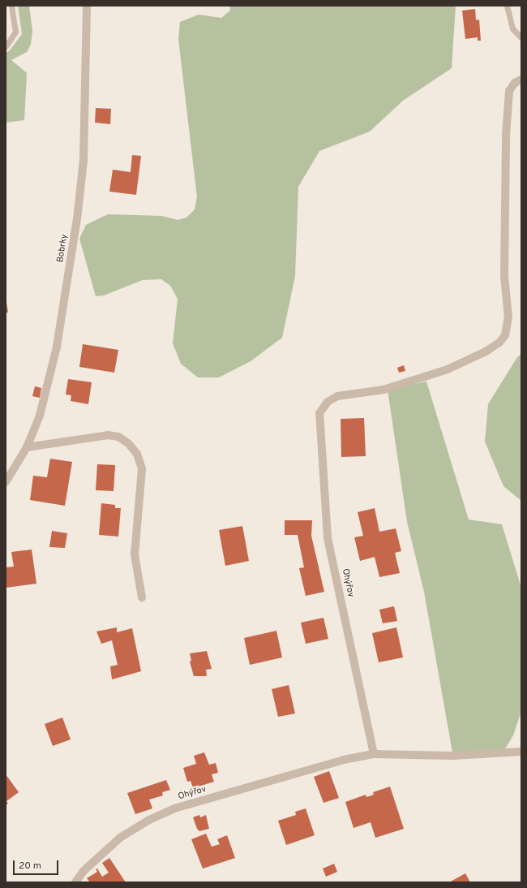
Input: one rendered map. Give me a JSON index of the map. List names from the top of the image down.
{
  "streets": {
    "street": ["Bobrky", "Ohýřov"]
  },
  "scale_bar": "20 m"
}
